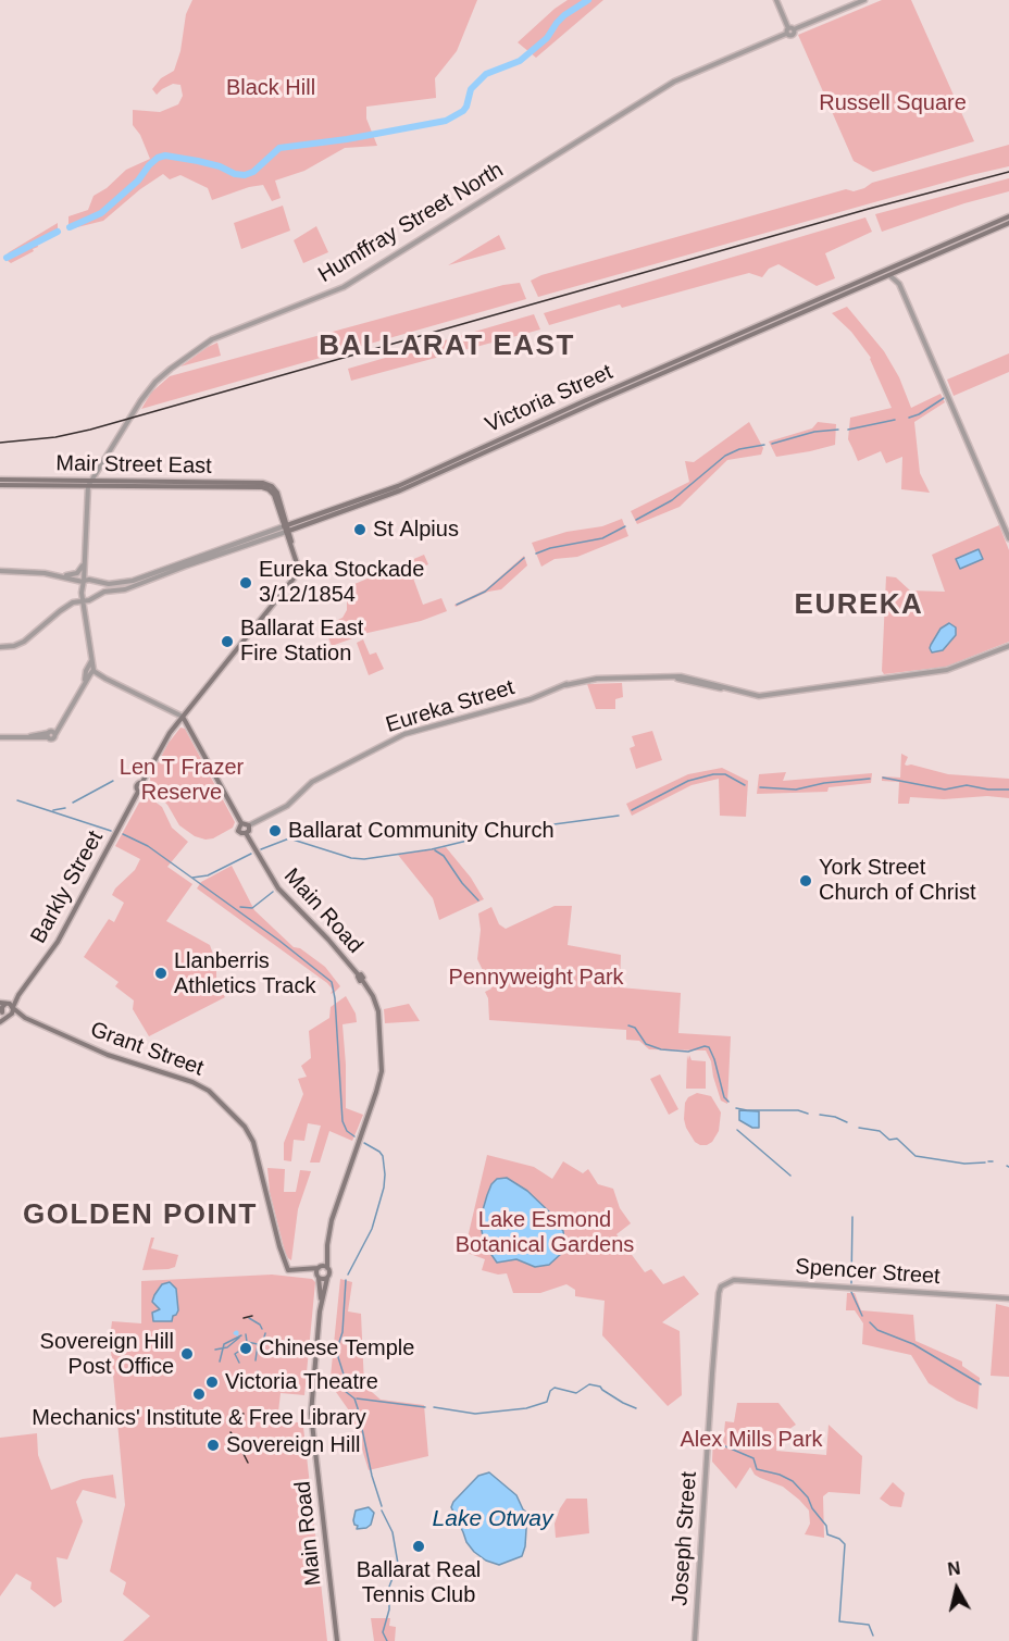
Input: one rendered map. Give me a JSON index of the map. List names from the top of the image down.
{
  "streets": {
    "main road": [
      "Victoria Street",
      "Mair Street East",
      "Barkly Street",
      "Main Road",
      "Grant Street"
    ],
    "street": [
      "Humffray Street North",
      "Eureka Street",
      "Spencer Street",
      "Joseph Street"
    ]
  },
  "crossings": [
    ["Humffray Street North", "Victoria Street"],
    ["Humffray Street North", "Mair Street East"],
    ["Victoria Street", "Mair Street East"],
    ["Eureka Street", "Main Road"],
    ["Barkly Street", "Grant Street"],
    ["Spencer Street", "Joseph Street"]
  ],
  "districts": ["BALLARAT EAST", "EUREKA", "GOLDEN POINT"],
  "water": ["Lake Otway"],
  "parks": [
    "Black Hill",
    "Russell Square",
    "Len T Frazer Reserve",
    "Pennyweight Park",
    "Lake Esmond Botanical Gardens",
    "Alex Mills Park"
  ],
  "places": [
    "St Alpius",
    "Eureka Stockade 3/12/1854",
    "Ballarat East Fire Station",
    "Ballarat Community Church",
    "York Street Church of Christ",
    "Llanberris Athletics Track",
    "Chinese Temple",
    "Sovereign Hill Post Office",
    "Victoria Theatre",
    "Mechanics' Institute & Free Library",
    "Sovereign Hill",
    "Ballarat Real Tennis Club"
  ],
  "north": "top"
}
